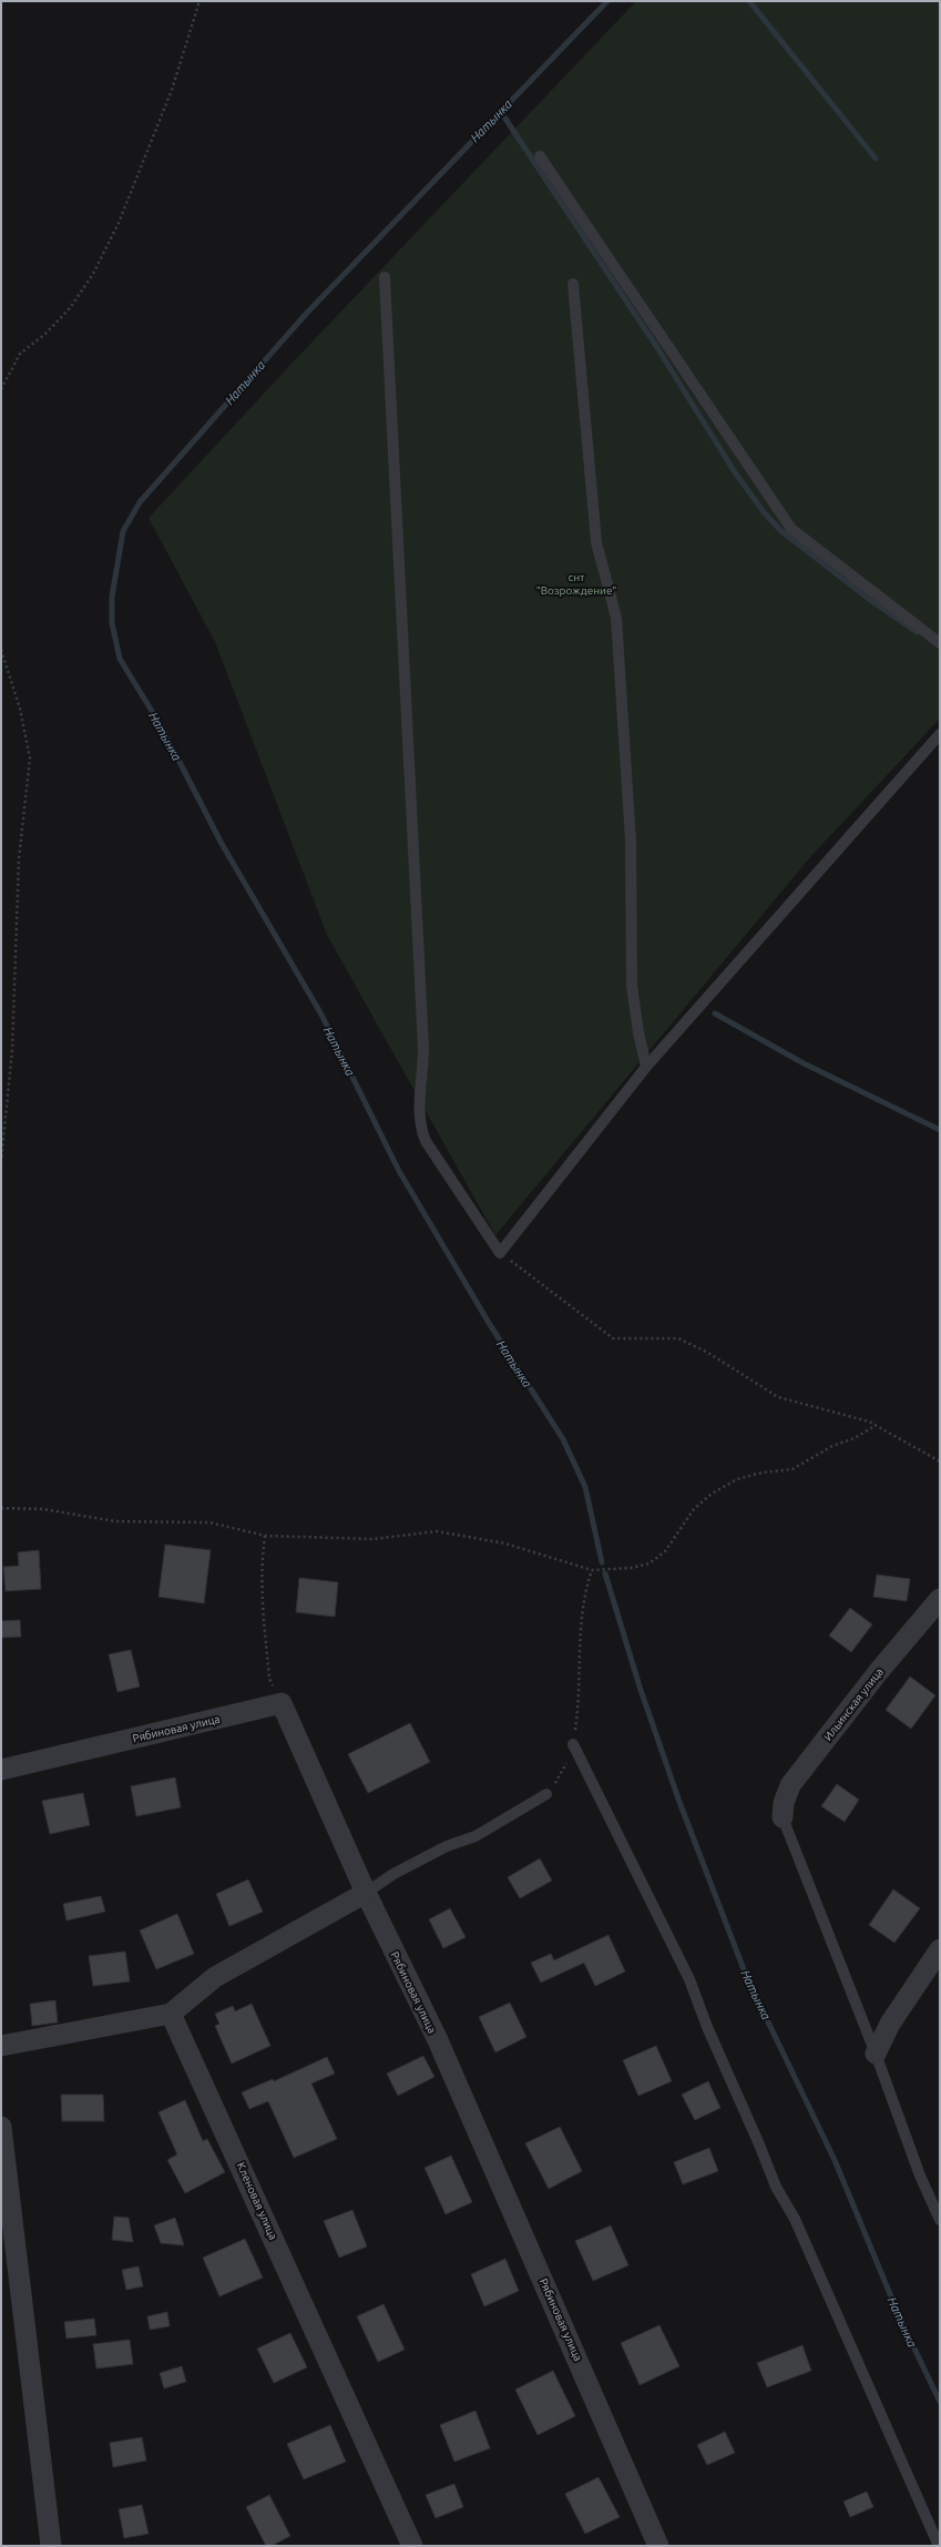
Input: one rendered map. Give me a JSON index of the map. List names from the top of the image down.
{
  "streets": {
    "street": ["Ильинская улица", "Рябиновая улица", "Кленовая улица"]
  },
  "water": ["Натынка"],
  "parks": ["снт \"Возрождение\""]
}
